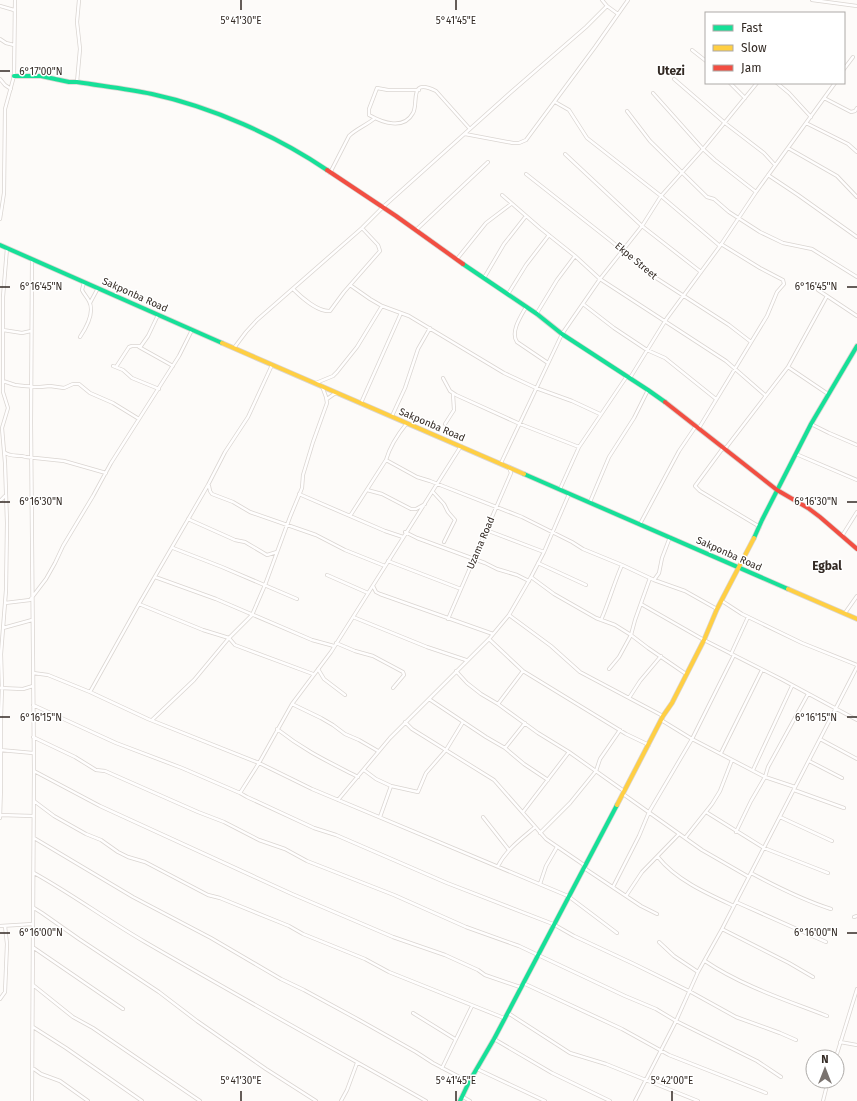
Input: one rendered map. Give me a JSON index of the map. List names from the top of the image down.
{
  "streets": {
    "street": ["Ekpe Street", "Sakponba Road", "Uzama Road"]
  },
  "crossings": [
    ["Sakponba Road", "Uzama Road"]
  ],
  "districts": ["Utezi", "Egbal"],
  "legend": ["Fast", "Slow", "Jam"],
  "north": "top",
  "coordinates": [
    "5°41'30\"E",
    "5°41'45\"E",
    "6°17'00\"N",
    "6°16'45\"N",
    "6°16'30\"N",
    "6°16'15\"N",
    "6°16'00\"N",
    "5°42'00\"E"
  ]
}
